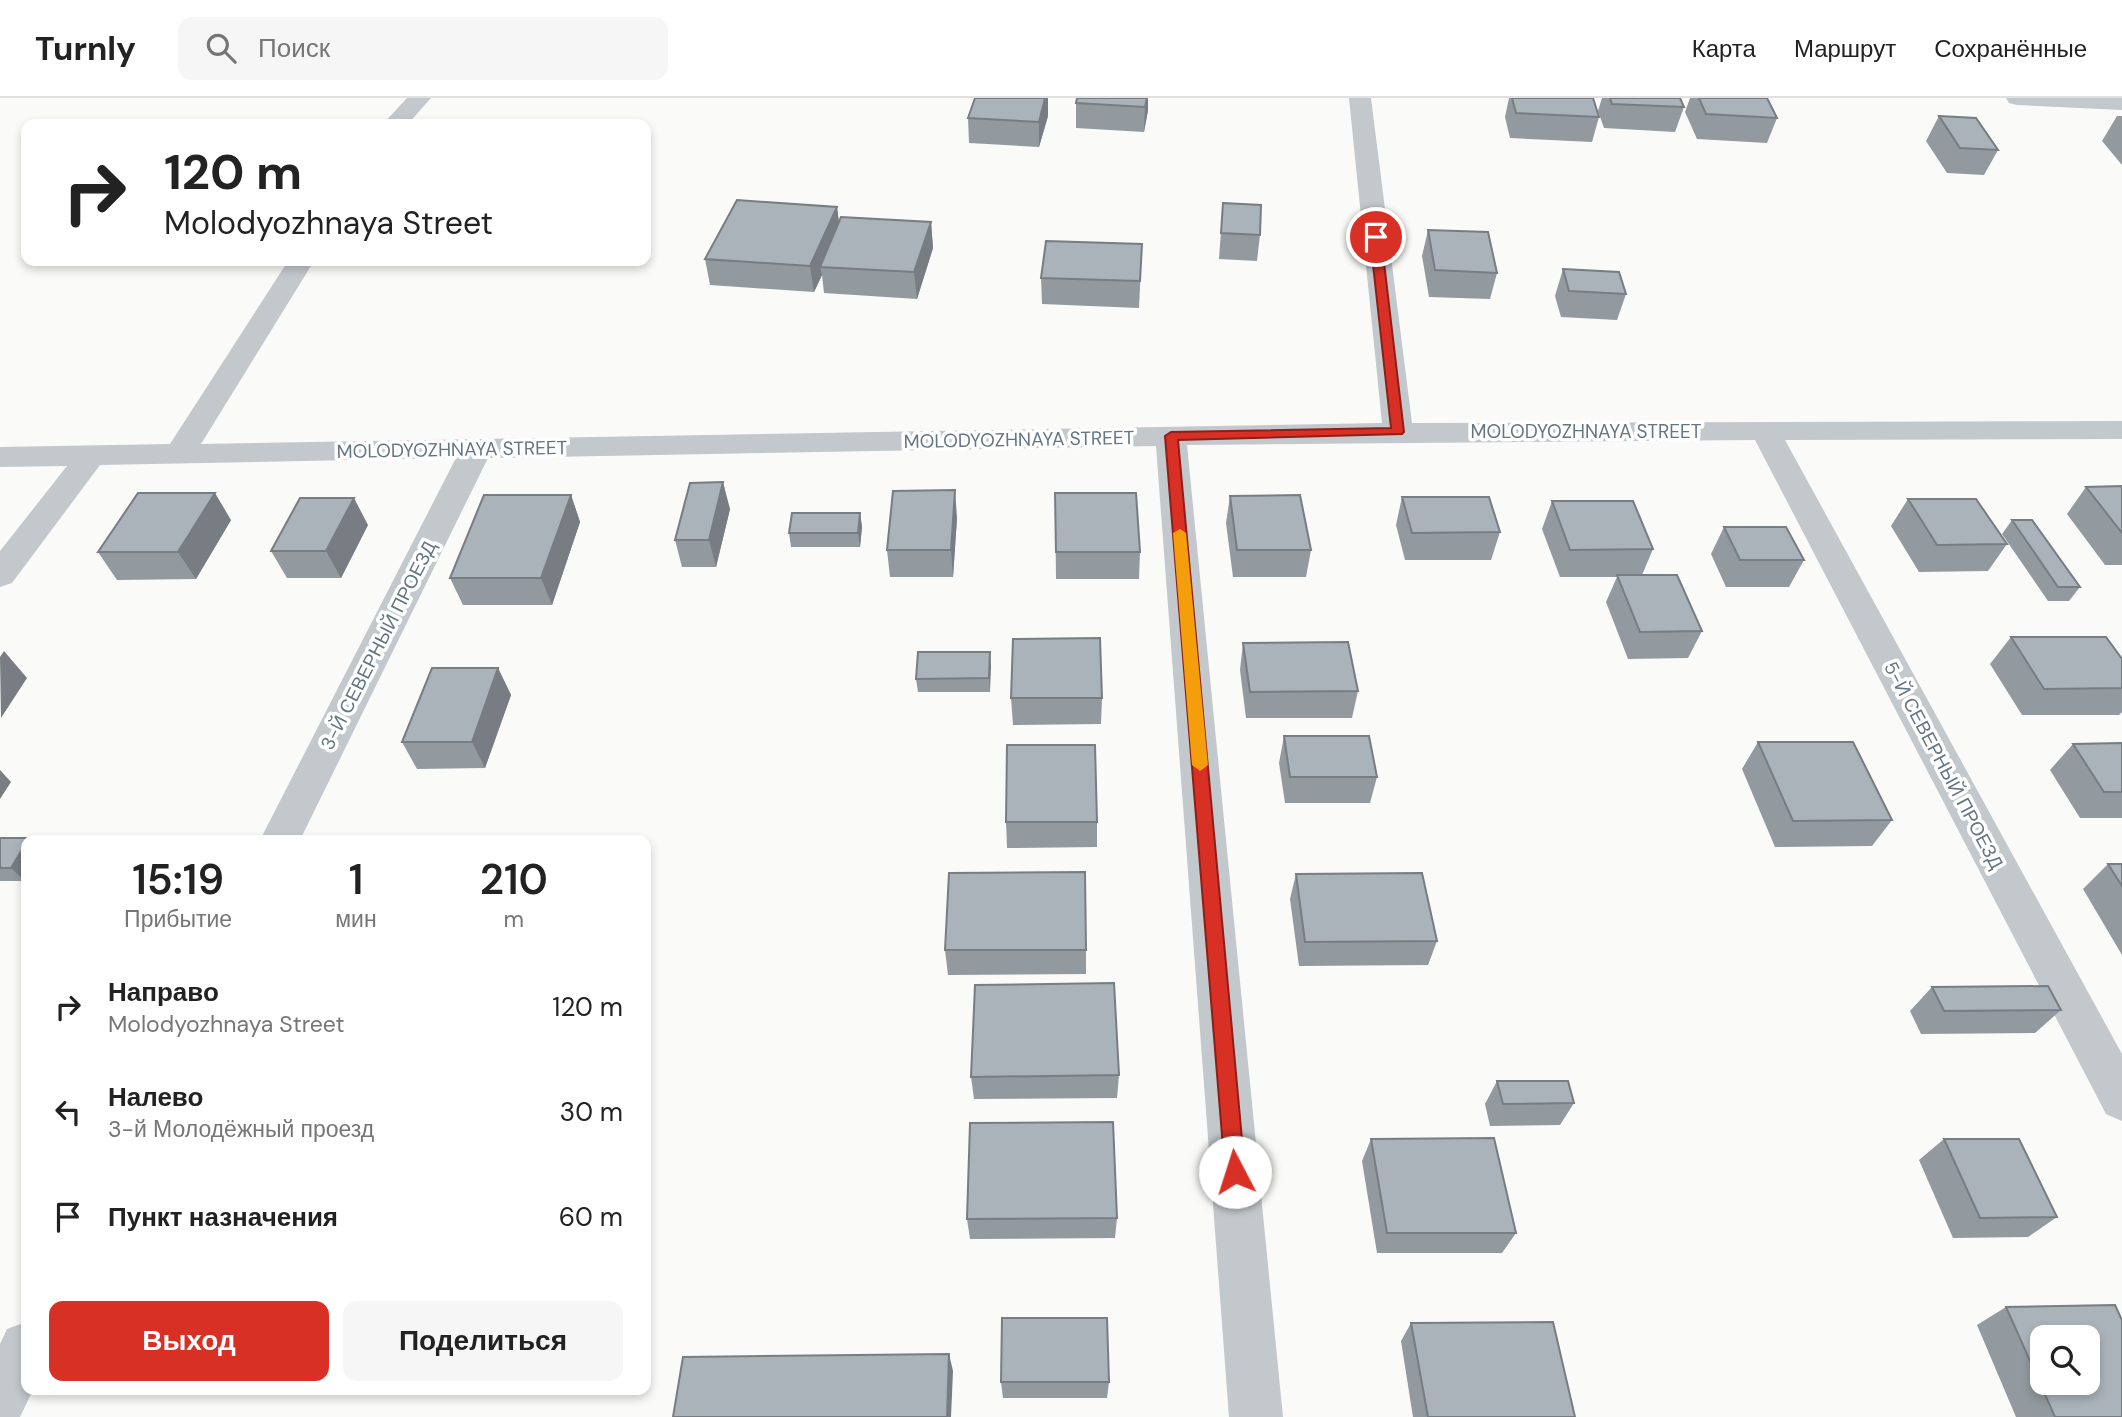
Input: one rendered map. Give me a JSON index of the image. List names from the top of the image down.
{
  "streets": {
    "street": ["MOLODYOZHNAYA STREET", "3-Й СЕВЕРНЫЙ ПРОЕЗД", "5-Й СЕВЕРНЫЙ ПРОЕЗД"]
  },
  "crossings": [
    ["MOLODYOZHNAYA STREET", "3-Й СЕВЕРНЫЙ ПРОЕЗД"],
    ["MOLODYOZHNAYA STREET", "5-Й СЕВЕРНЫЙ ПРОЕЗД"]
  ],
  "page": {
    "header": "Turnly",
    "search": "Поиск",
    "nav": ["Карта", "Маршрут", "Сохранённые"],
    "turn": ["120 m", "Molodyozhnaya Street"],
    "eta": [
      "15:19",
      "Прибытие",
      "1",
      "мин",
      "210",
      "m"
    ],
    "list": [
      {
        "name": "Направо",
        "note": "Molodyozhnaya Street",
        "value": "120 m"
      },
      {
        "name": "Налево",
        "note": "3-й Молодёжный проезд",
        "value": "30 m"
      },
      {
        "name": "Пункт назначения",
        "value": "60 m"
      }
    ],
    "buttons": ["Выход", "Поделиться"]
  }
}
